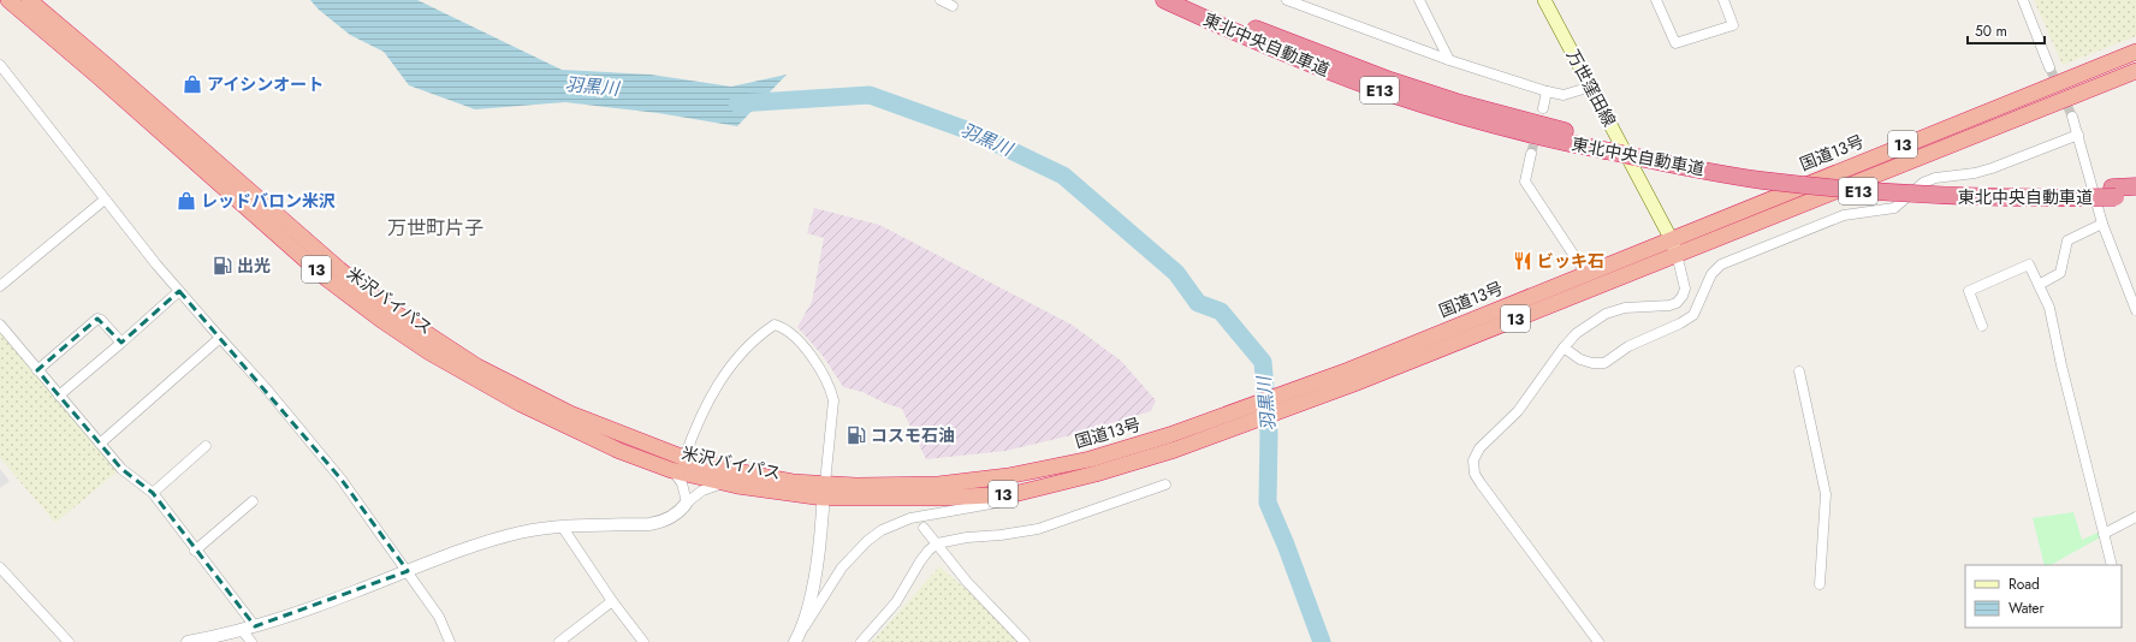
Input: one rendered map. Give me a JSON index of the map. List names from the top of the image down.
{
  "streets": {
    "highway": [
      "東北中央自動車道",
      "E13",
      "13",
      "国道13号",
      "米沢バイパス"
    ],
    "main road": ["万世窪田線"]
  },
  "crossings": [
    ["万世窪田線", "国道13号"],
    ["国道13号", "米沢バイパス"]
  ],
  "districts": ["万世町片子"],
  "water": ["羽黒川"],
  "places": {
    "shop": ["アイシンオート", "レッドバロン米沢"],
    "restaurant": ["ビッキ石"],
    "fuel station": ["出光", "コスモ石油"]
  },
  "legend": ["Road", "Water"],
  "scale_bar": "50 m"
}
